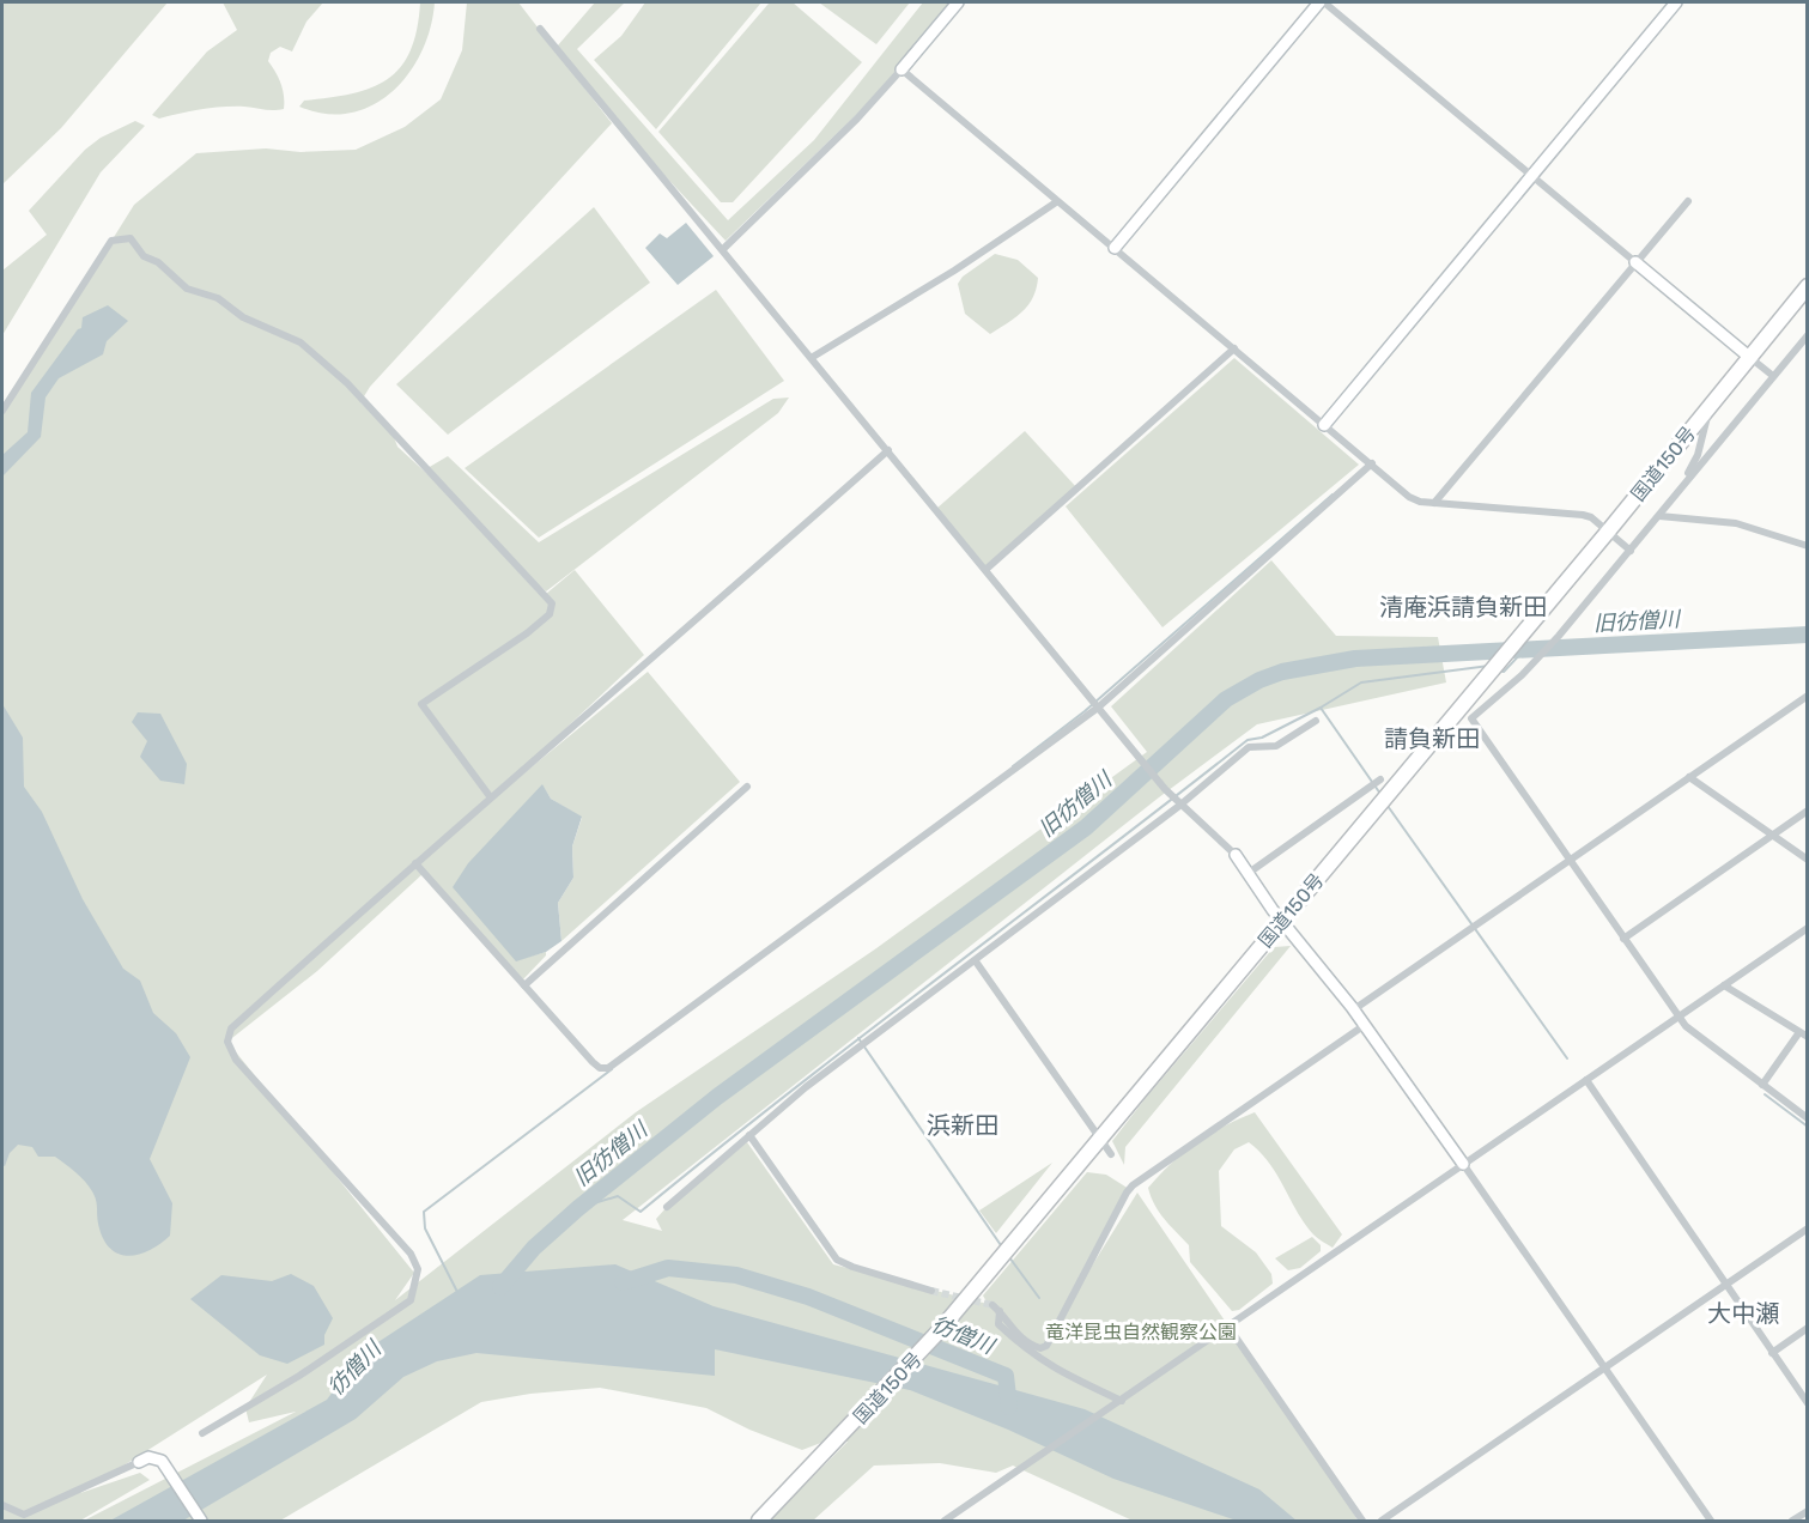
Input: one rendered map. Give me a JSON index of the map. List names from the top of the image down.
{
  "streets": {
    "highway": ["国道150号"]
  },
  "districts": [
    "清庵浜請負新田",
    "請負新田",
    "浜新田",
    "大中瀬"
  ],
  "water": ["旧彷僧川", "彷僧川"],
  "parks": ["竜洋昆虫自然観察公園"]
}
